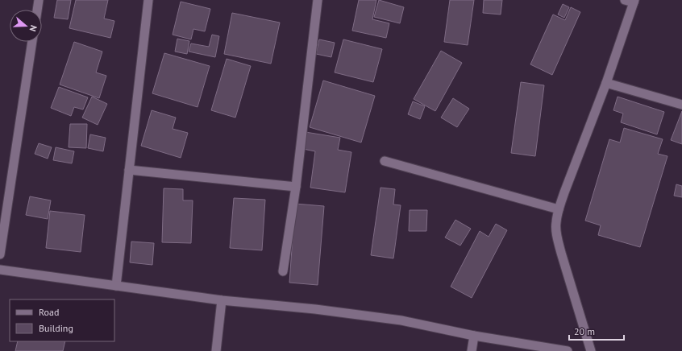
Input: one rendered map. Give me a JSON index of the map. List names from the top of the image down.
{
  "legend": ["Road", "Building"],
  "scale_bar": "20 m",
  "north": "right"
}
